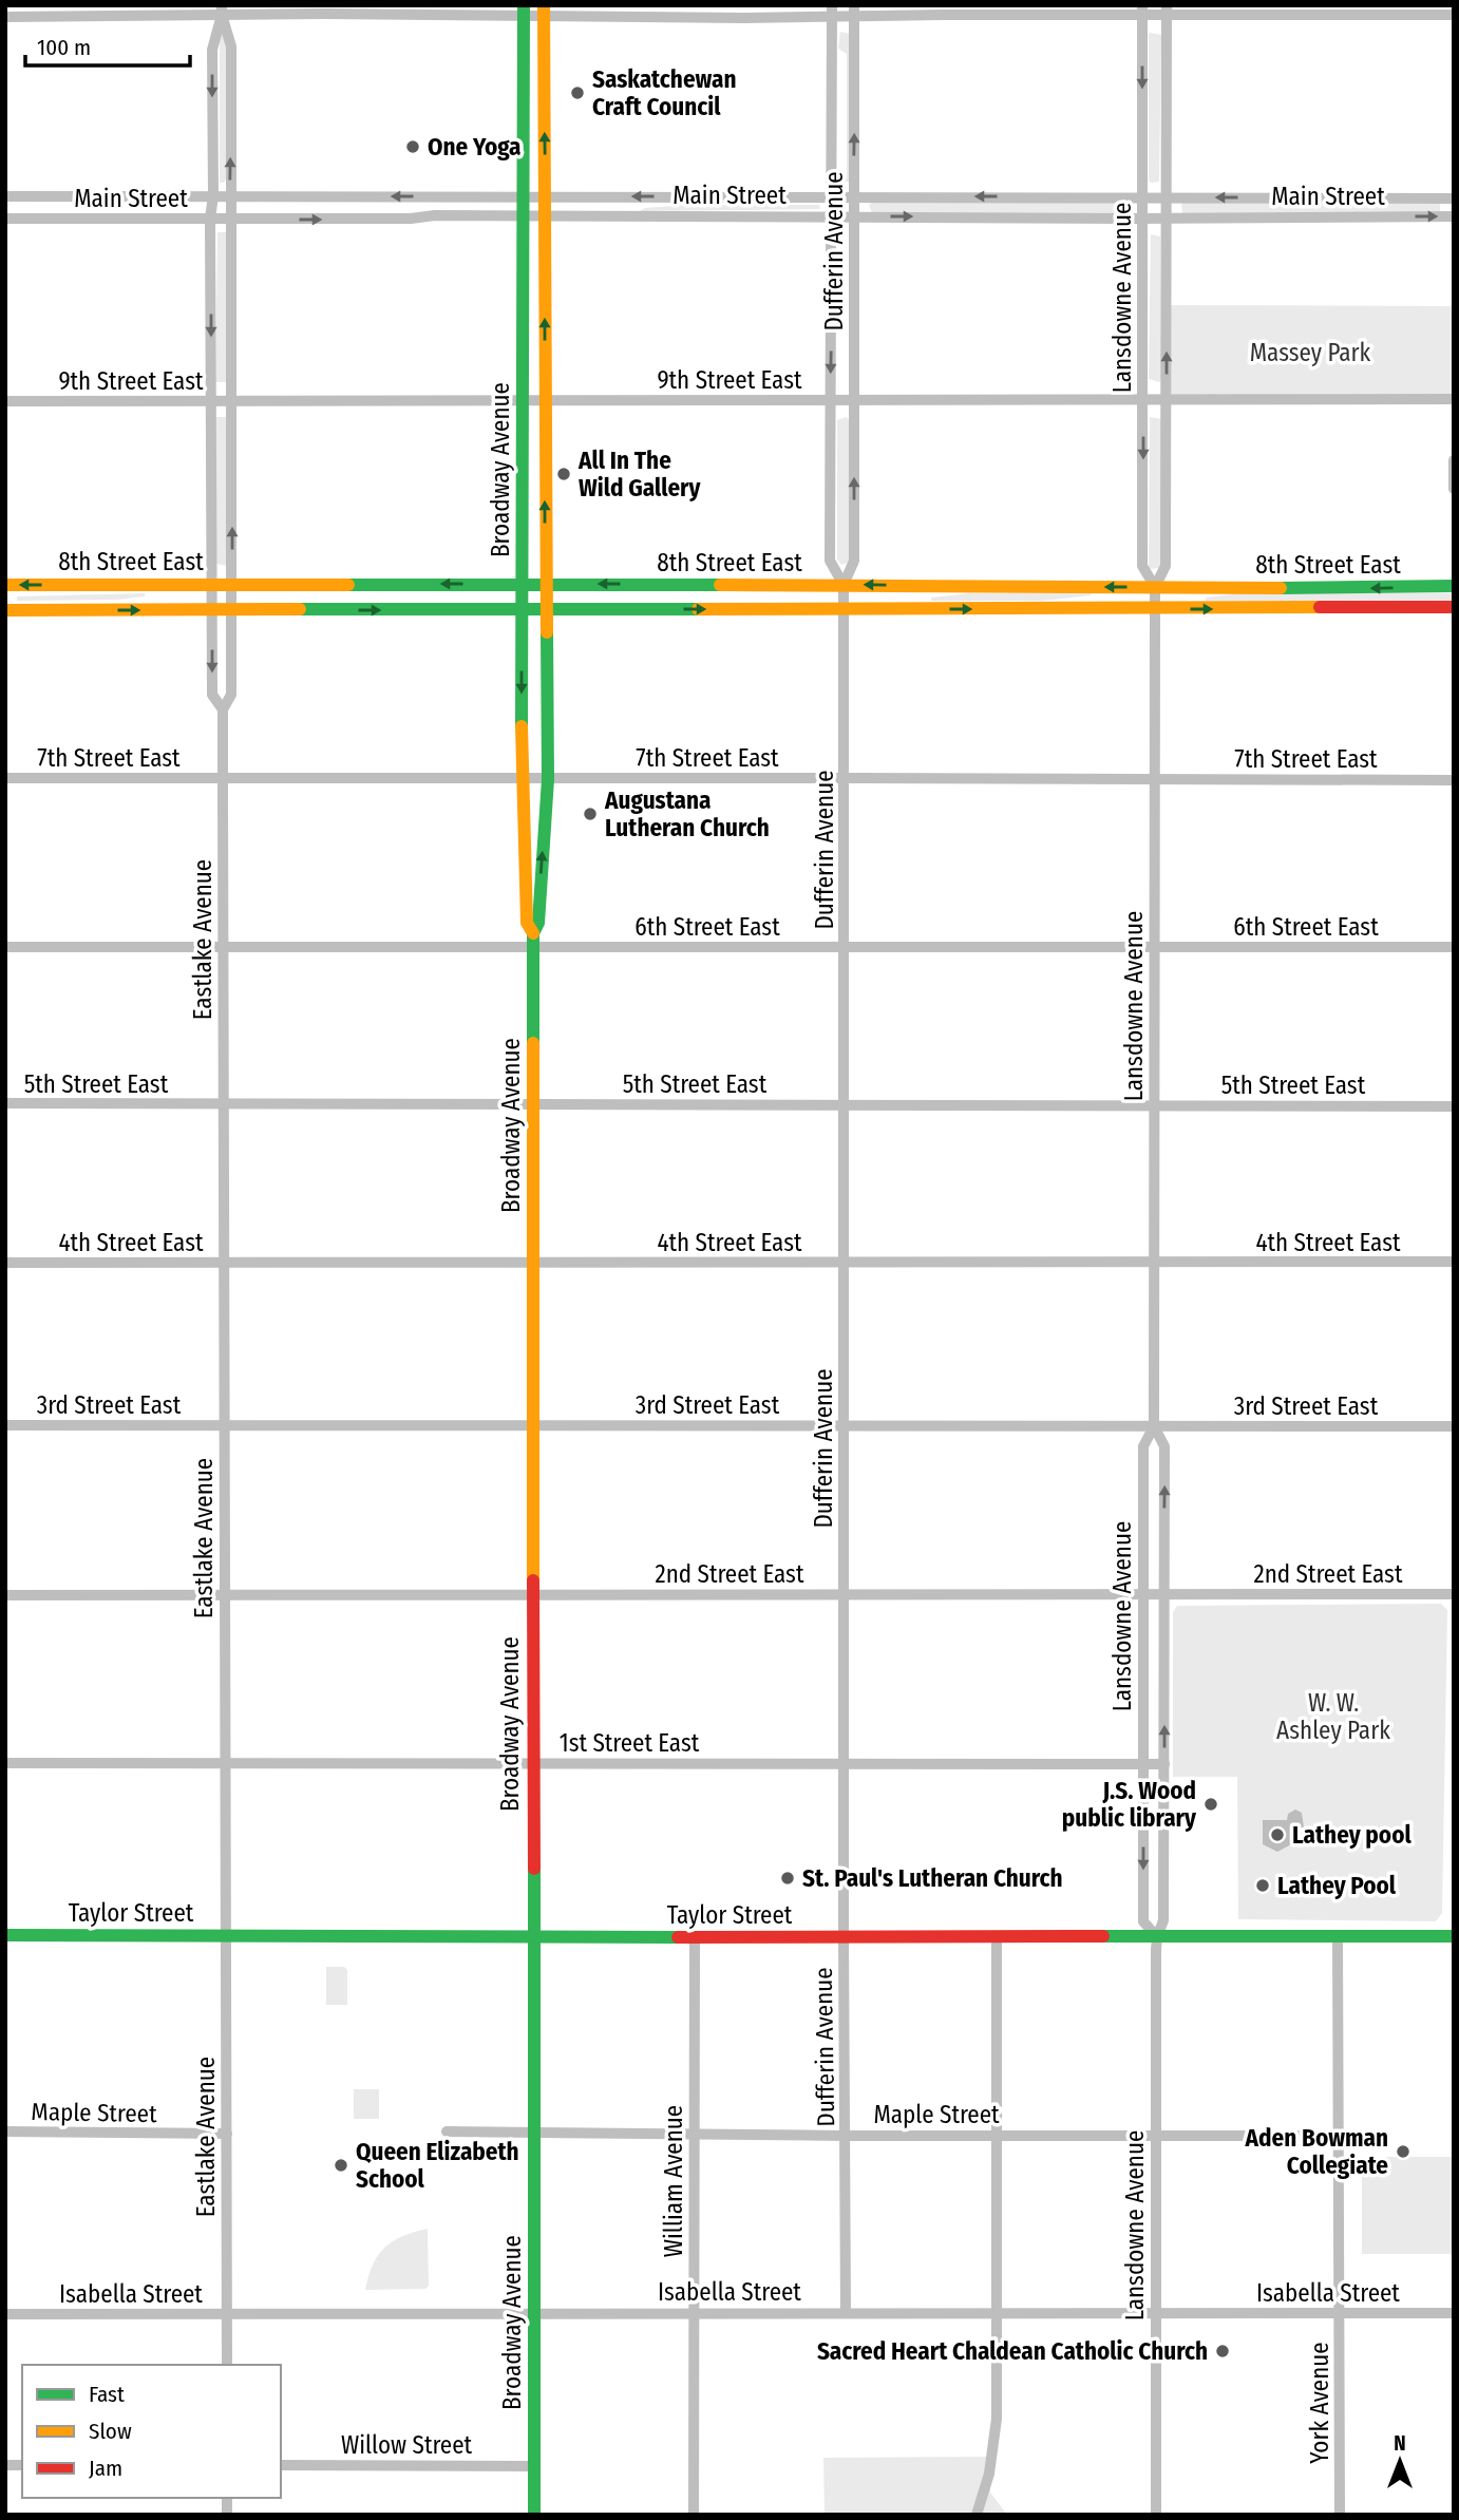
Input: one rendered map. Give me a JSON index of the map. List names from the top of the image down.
{
  "streets": {
    "main road": ["Broadway Avenue", "8th Street East", "Taylor Street"],
    "street": [
      "Main Street",
      "Dufferin Avenue",
      "Lansdowne Avenue",
      "9th Street East",
      "7th Street East",
      "6th Street East",
      "Eastlake Avenue",
      "5th Street East",
      "4th Street East",
      "3rd Street East",
      "2nd Street East",
      "1st Street East",
      "Maple Street",
      "William Avenue",
      "Isabella Street",
      "York Avenue",
      "Willow Street"
    ]
  },
  "crossings": [
    ["Main Street", "Dufferin Avenue"],
    ["Main Street", "Lansdowne Avenue"],
    ["Main Street", "Broadway Avenue"],
    ["Main Street", "Eastlake Avenue"],
    ["Dufferin Avenue", "9th Street East"],
    ["Dufferin Avenue", "8th Street East"],
    ["Dufferin Avenue", "7th Street East"],
    ["Dufferin Avenue", "6th Street East"],
    ["Dufferin Avenue", "5th Street East"],
    ["Dufferin Avenue", "4th Street East"],
    ["Dufferin Avenue", "3rd Street East"],
    ["Dufferin Avenue", "2nd Street East"],
    ["Dufferin Avenue", "1st Street East"],
    ["Dufferin Avenue", "Taylor Street"],
    ["Dufferin Avenue", "Maple Street"],
    ["Dufferin Avenue", "Isabella Street"],
    ["Lansdowne Avenue", "9th Street East"],
    ["Lansdowne Avenue", "8th Street East"],
    ["Lansdowne Avenue", "7th Street East"],
    ["Lansdowne Avenue", "6th Street East"],
    ["Lansdowne Avenue", "5th Street East"],
    ["Lansdowne Avenue", "4th Street East"],
    ["Lansdowne Avenue", "3rd Street East"],
    ["Lansdowne Avenue", "2nd Street East"],
    ["Lansdowne Avenue", "1st Street East"],
    ["Lansdowne Avenue", "Taylor Street"],
    ["Lansdowne Avenue", "Maple Street"],
    ["Lansdowne Avenue", "Isabella Street"],
    ["9th Street East", "Broadway Avenue"],
    ["9th Street East", "Eastlake Avenue"],
    ["Broadway Avenue", "8th Street East"],
    ["Broadway Avenue", "7th Street East"],
    ["Broadway Avenue", "6th Street East"],
    ["Broadway Avenue", "5th Street East"],
    ["Broadway Avenue", "4th Street East"],
    ["Broadway Avenue", "3rd Street East"],
    ["Broadway Avenue", "2nd Street East"],
    ["Broadway Avenue", "1st Street East"],
    ["Broadway Avenue", "Taylor Street"],
    ["Broadway Avenue", "Maple Street"],
    ["Broadway Avenue", "Isabella Street"],
    ["Broadway Avenue", "Willow Street"],
    ["8th Street East", "Eastlake Avenue"],
    ["7th Street East", "Eastlake Avenue"],
    ["6th Street East", "Eastlake Avenue"],
    ["Eastlake Avenue", "5th Street East"],
    ["Eastlake Avenue", "4th Street East"],
    ["Eastlake Avenue", "3rd Street East"],
    ["Eastlake Avenue", "2nd Street East"],
    ["Eastlake Avenue", "1st Street East"],
    ["Eastlake Avenue", "Taylor Street"],
    ["Eastlake Avenue", "Maple Street"],
    ["Eastlake Avenue", "Isabella Street"],
    ["Taylor Street", "William Avenue"],
    ["Taylor Street", "York Avenue"],
    ["Maple Street", "William Avenue"],
    ["Maple Street", "York Avenue"],
    ["William Avenue", "Isabella Street"],
    ["Isabella Street", "York Avenue"]
  ],
  "parks": ["Massey Park", "W. W. Ashley Park"],
  "places": [
    "Saskatchewan Craft Council",
    "One Yoga",
    "All In The Wild Gallery",
    "Augustana Lutheran Church",
    "J.S. Wood public library",
    "Lathey pool",
    "St. Paul's Lutheran Church",
    "Lathey Pool",
    "Aden Bowman Collegiate",
    "Queen Elizabeth School",
    "Sacred Heart Chaldean Catholic Church"
  ],
  "legend": ["Fast", "Slow", "Jam"],
  "scale_bar": "100 m",
  "north": "top"
}
